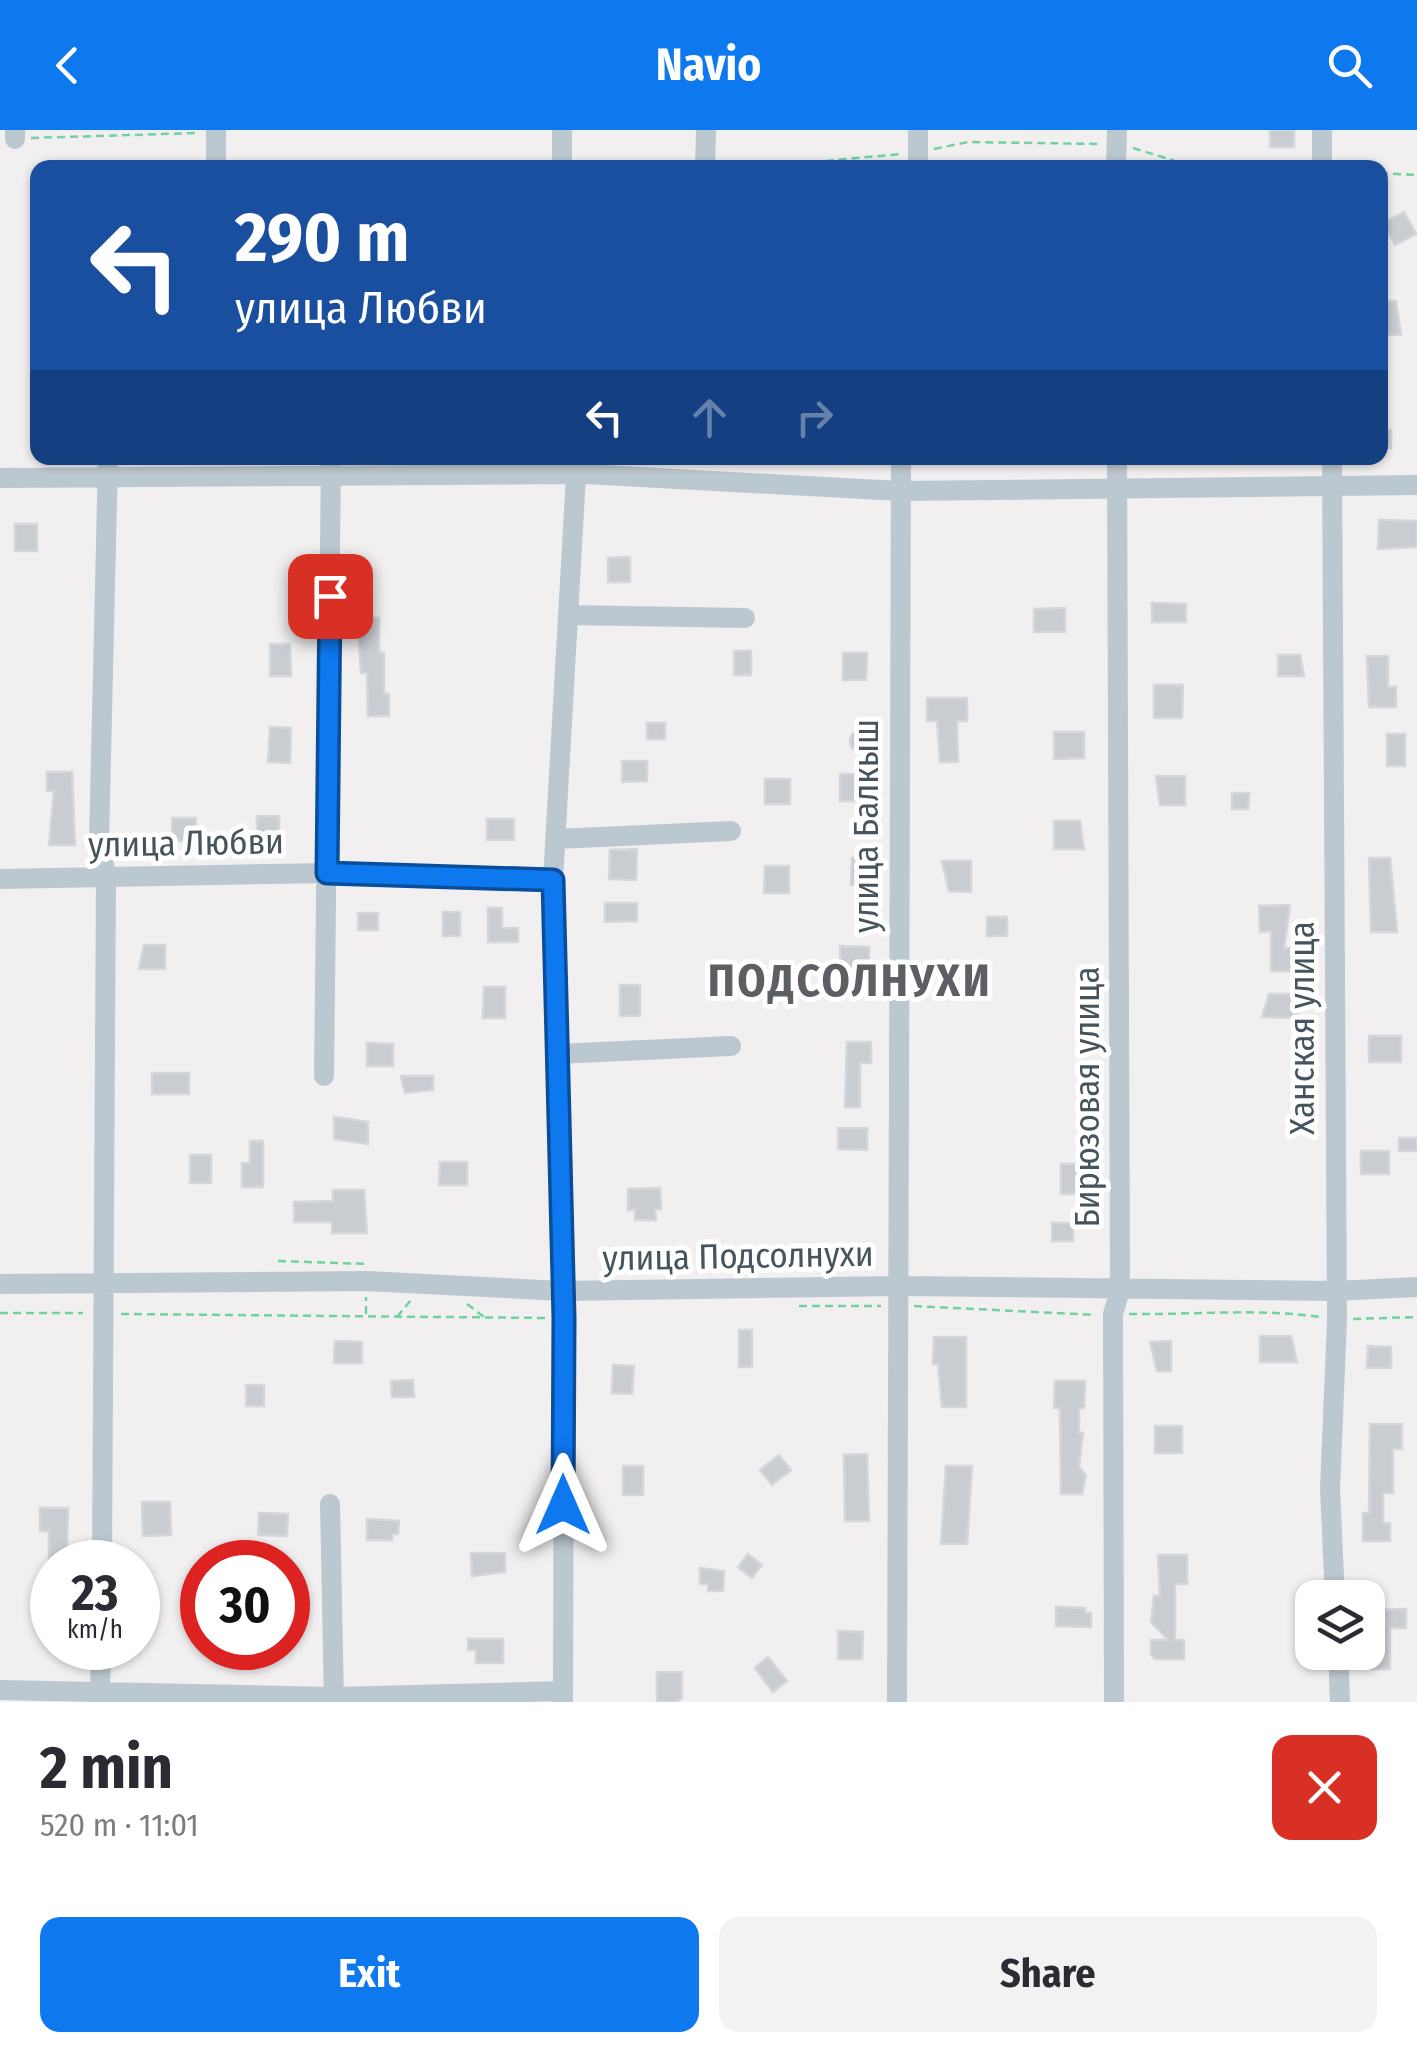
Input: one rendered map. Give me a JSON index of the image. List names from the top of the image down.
{
  "streets": {
    "street": [
      "улица Балкыш",
      "улица Любви",
      "Ханская улица",
      "Бирюзовая улица",
      "улица Подсолнухи"
    ]
  },
  "crossings": [
    ["улица Балкыш", "улица Подсолнухи"],
    ["Ханская улица", "улица Подсолнухи"],
    ["Бирюзовая улица", "улица Подсолнухи"]
  ],
  "districts": ["ПОДСОЛНУХИ"],
  "page": {
    "header": "Navio",
    "turn": ["290 m", "улица Любви"],
    "speed": "23 km/h",
    "limit": "30",
    "heading": ["2 min", "520 m · 11:01"],
    "buttons": ["Exit", "Share"]
  }
}
